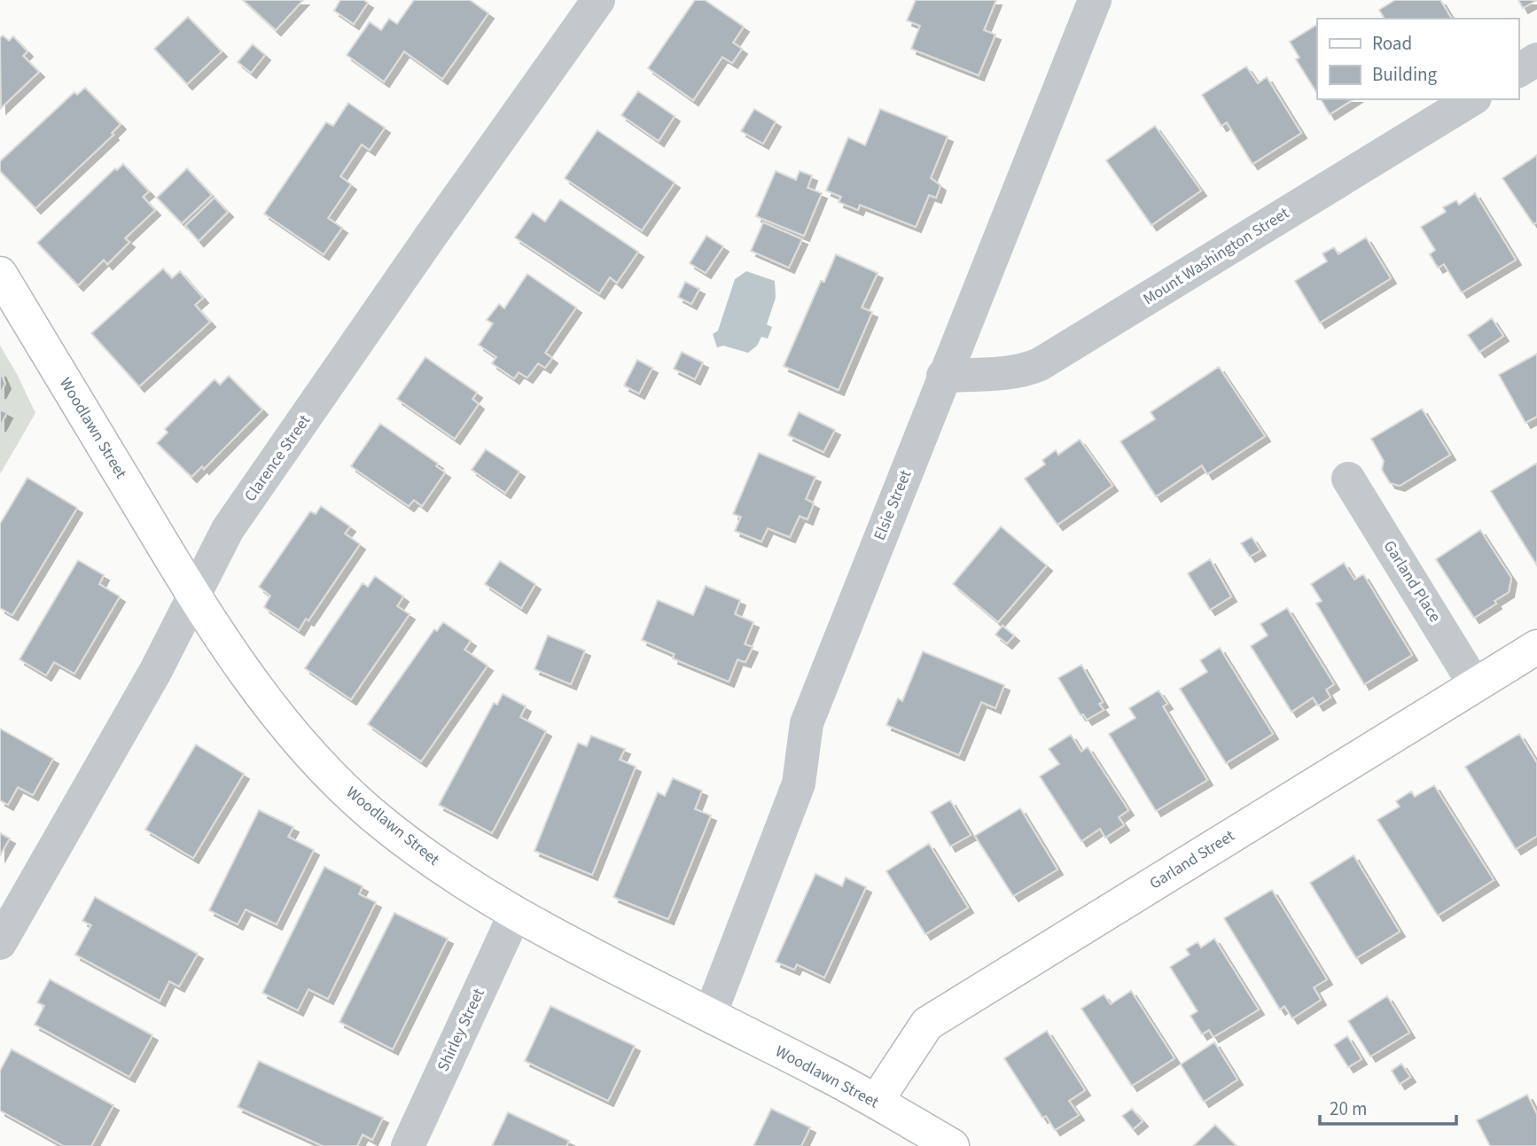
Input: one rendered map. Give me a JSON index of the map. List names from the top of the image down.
{
  "streets": {
    "street": [
      "Mount Washington Street",
      "Woodlawn Street",
      "Clarence Street",
      "Elsie Street",
      "Garland Place",
      "Garland Street",
      "Shirley Street"
    ]
  },
  "crossings": [
    ["Mount Washington Street", "Elsie Street"],
    ["Woodlawn Street", "Clarence Street"],
    ["Woodlawn Street", "Elsie Street"],
    ["Woodlawn Street", "Garland Street"],
    ["Woodlawn Street", "Shirley Street"],
    ["Garland Place", "Garland Street"]
  ],
  "legend": ["Road", "Building"],
  "scale_bar": "20 m"
}
